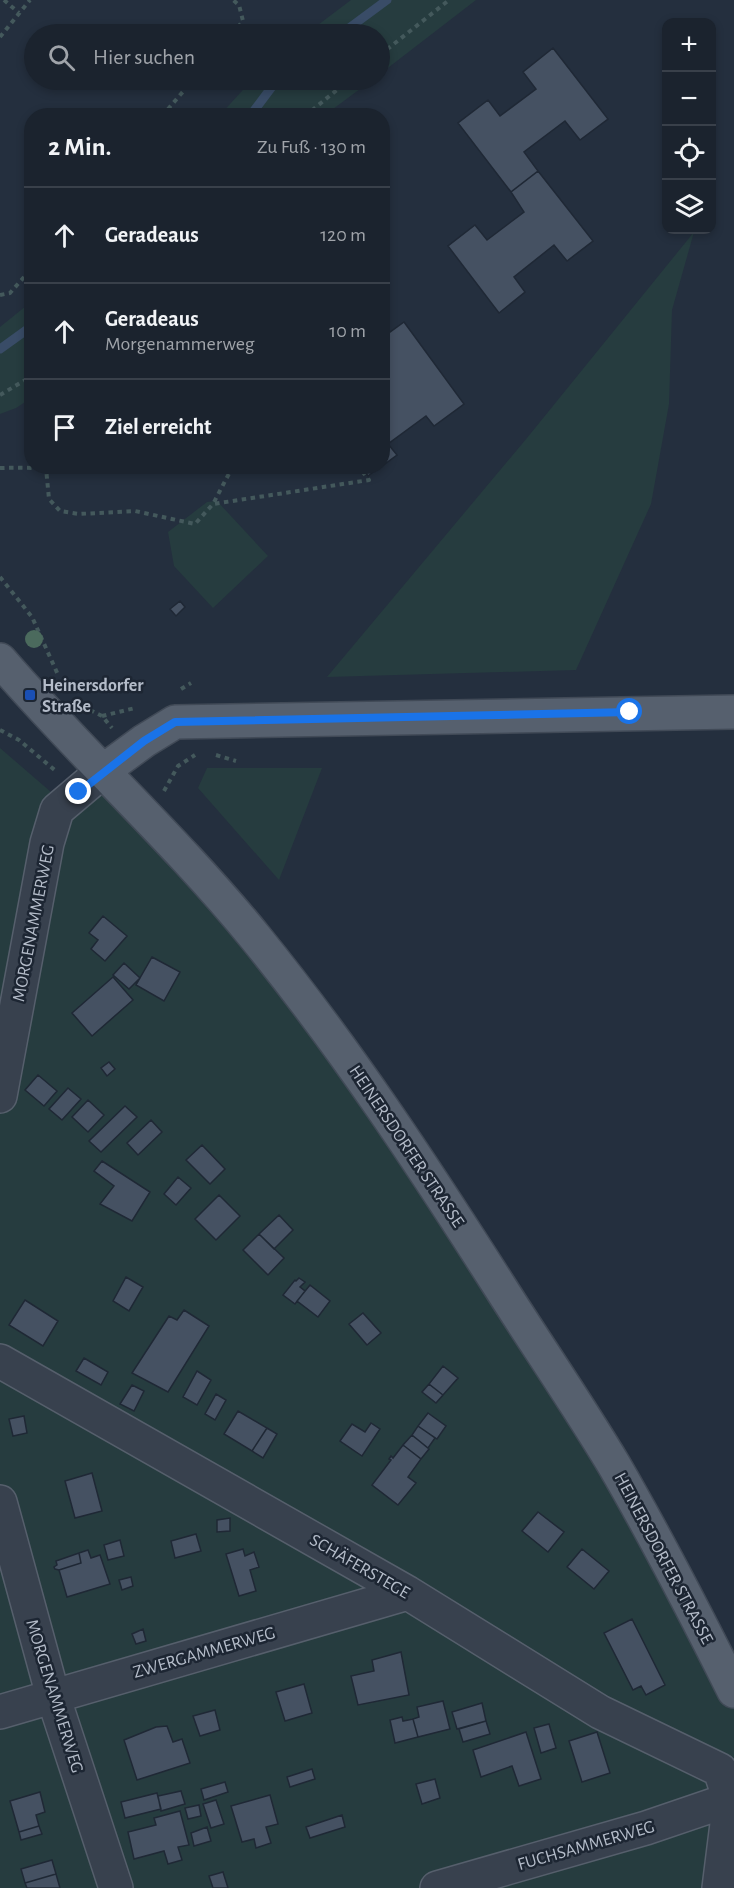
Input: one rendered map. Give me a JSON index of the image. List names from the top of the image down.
{
  "streets": {
    "main road": ["HEINERSDORFER STRASSE"],
    "lane": [
      "MORGENAMMERWEG",
      "SCHÄFERSTEGE",
      "ZWERGAMMERWEG",
      "FUCHSAMMERWEG"
    ]
  },
  "crossings": [
    ["MORGENAMMERWEG", "HEINERSDORFER STRASSE"],
    ["MORGENAMMERWEG", "ZWERGAMMERWEG"],
    ["SCHÄFERSTEGE", "ZWERGAMMERWEG"],
    ["SCHÄFERSTEGE", "FUCHSAMMERWEG"]
  ],
  "places": {
    "transit": ["Heinersdorfer Straße"]
  },
  "page": {
    "map_buttons": ["+", "−"],
    "search": "Hier suchen",
    "heading": ["2 Min.", "Zu Fuß · 130 m"],
    "list": [
      ["Geradeaus", "120 m"],
      ["Geradeaus", "Morgenammerweg", "10 m"],
      "Ziel erreicht"
    ]
  }
}
